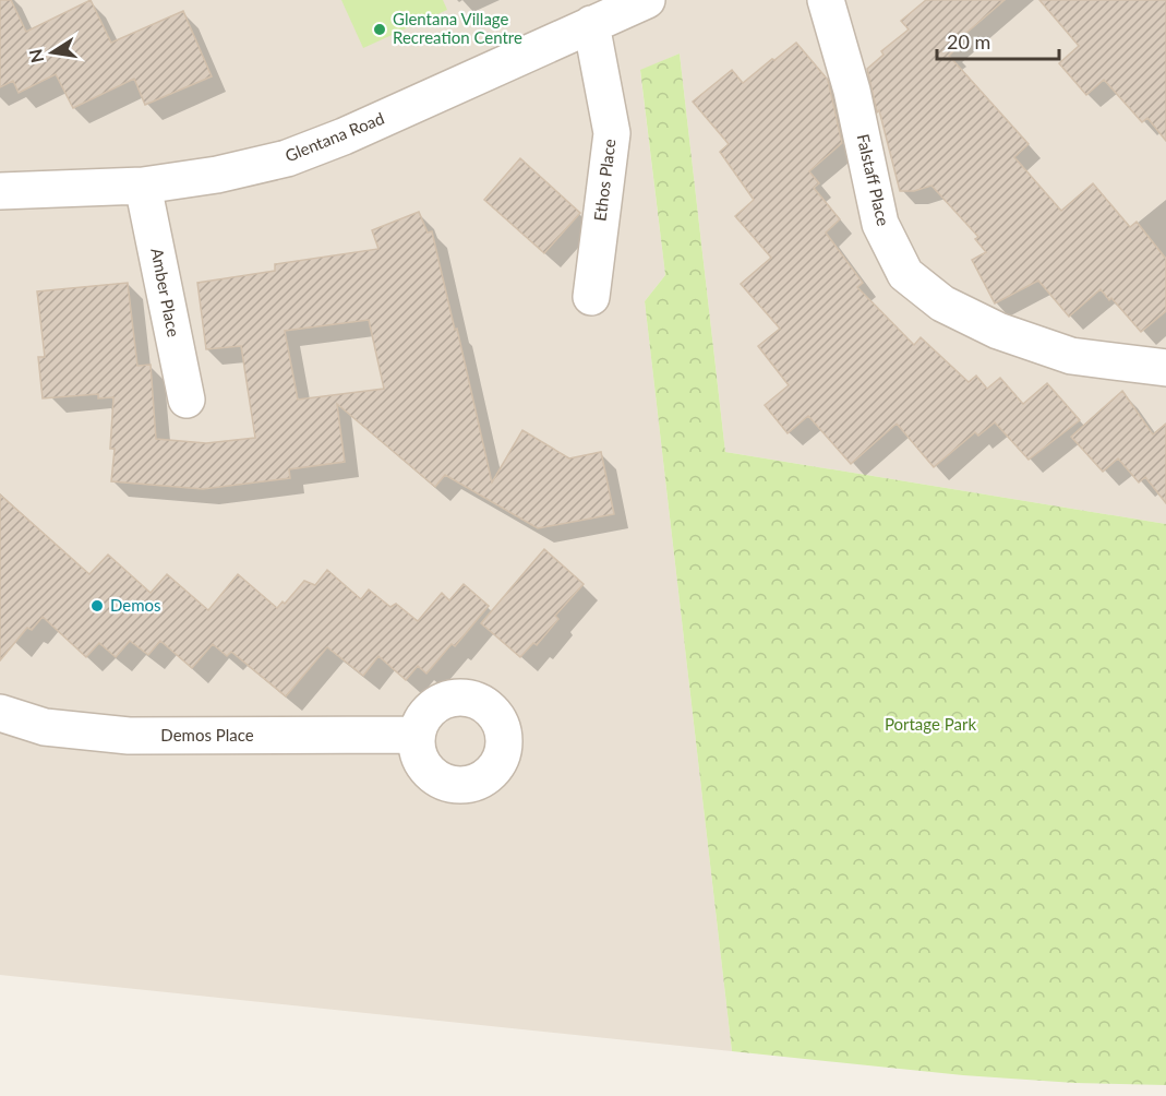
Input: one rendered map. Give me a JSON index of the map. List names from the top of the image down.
{
  "streets": {
    "street": [
      "Glentana Road",
      "Ethos Place",
      "Falstaff Place",
      "Amber Place",
      "Demos Place"
    ]
  },
  "crossings": [
    ["Glentana Road", "Ethos Place"],
    ["Glentana Road", "Amber Place"]
  ],
  "parks": ["Portage Park"],
  "places": ["Glentana Village Recreation Centre", "Demos"],
  "scale_bar": "20 m",
  "north": "left"
}
